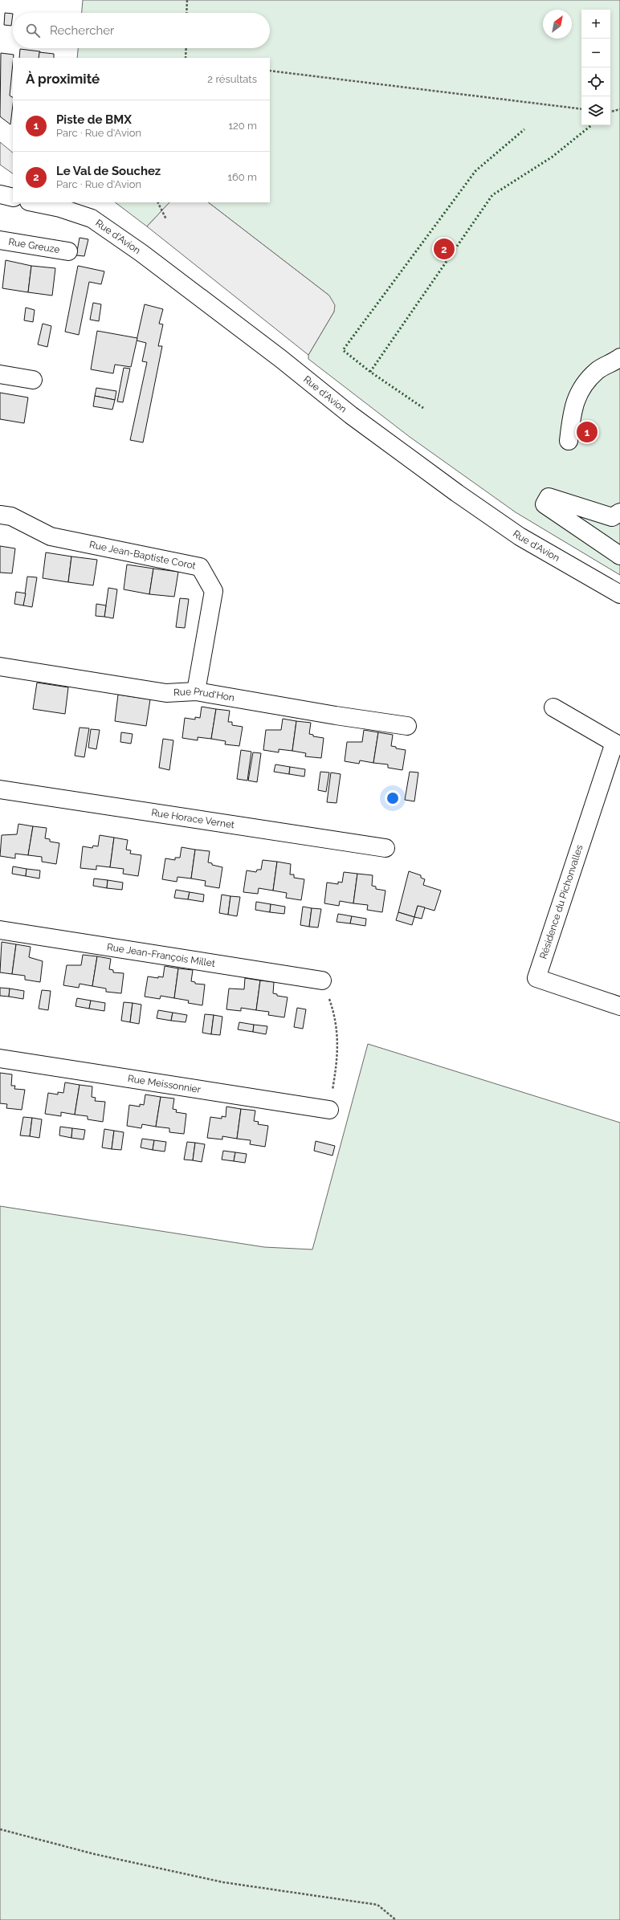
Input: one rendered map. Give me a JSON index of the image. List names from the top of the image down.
{
  "streets": {
    "street": [
      "Rue d'Avion",
      "Rue Greuze",
      "Rue Jean-Baptiste Corot",
      "Rue Prud'Hon",
      "Rue Horace Vernet",
      "Résidence du Pichonvalles",
      "Rue Jean-François Millet",
      "Rue Meissonnier"
    ]
  },
  "crossings": [
    ["Rue Jean-Baptiste Corot", "Rue Prud'Hon"]
  ],
  "north": "top right",
  "page": {
    "map_buttons": ["+", "−"],
    "search": "Rechercher",
    "heading": ["À proximité", "2 résultats"],
    "list": [
      {
        "mark": "1",
        "name": "Piste de BMX",
        "note": "Parc · Rue d'Avion",
        "value": "120 m"
      },
      {
        "mark": "2",
        "name": "Le Val de Souchez",
        "note": "Parc · Rue d'Avion",
        "value": "160 m"
      }
    ],
    "pins": ["2", "1"]
  }
}
